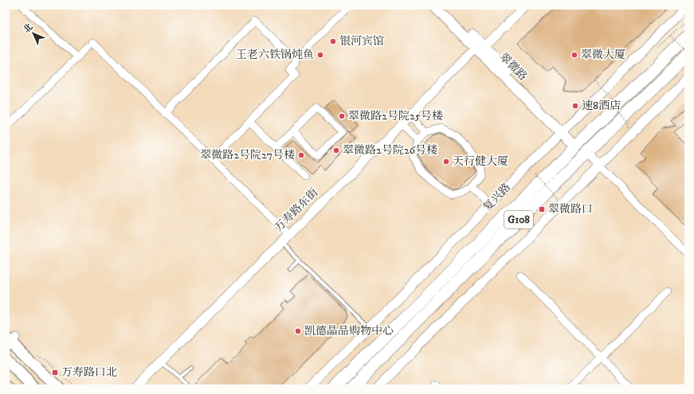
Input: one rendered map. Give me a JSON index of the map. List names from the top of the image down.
{
  "streets": {
    "highway": ["复兴路", "G108"],
    "main road": ["翠微路"],
    "street": ["万寿路东街"]
  },
  "crossings": [
    ["翠微路", "复兴路"],
    ["翠微路", "万寿路东街"]
  ],
  "places": {
    "other": [
      "银河宾馆",
      "王老六铁锅炖鱼",
      "翠微大厦",
      "速8酒店",
      "翠微路2号院25号楼",
      "翠微路2号院26号楼",
      "翠微路2号院27号楼",
      "天行健大厦",
      "凯德晶品购物中心"
    ],
    "transit": ["翠微路口", "万寿路口北"]
  },
  "north": "top left"
}
